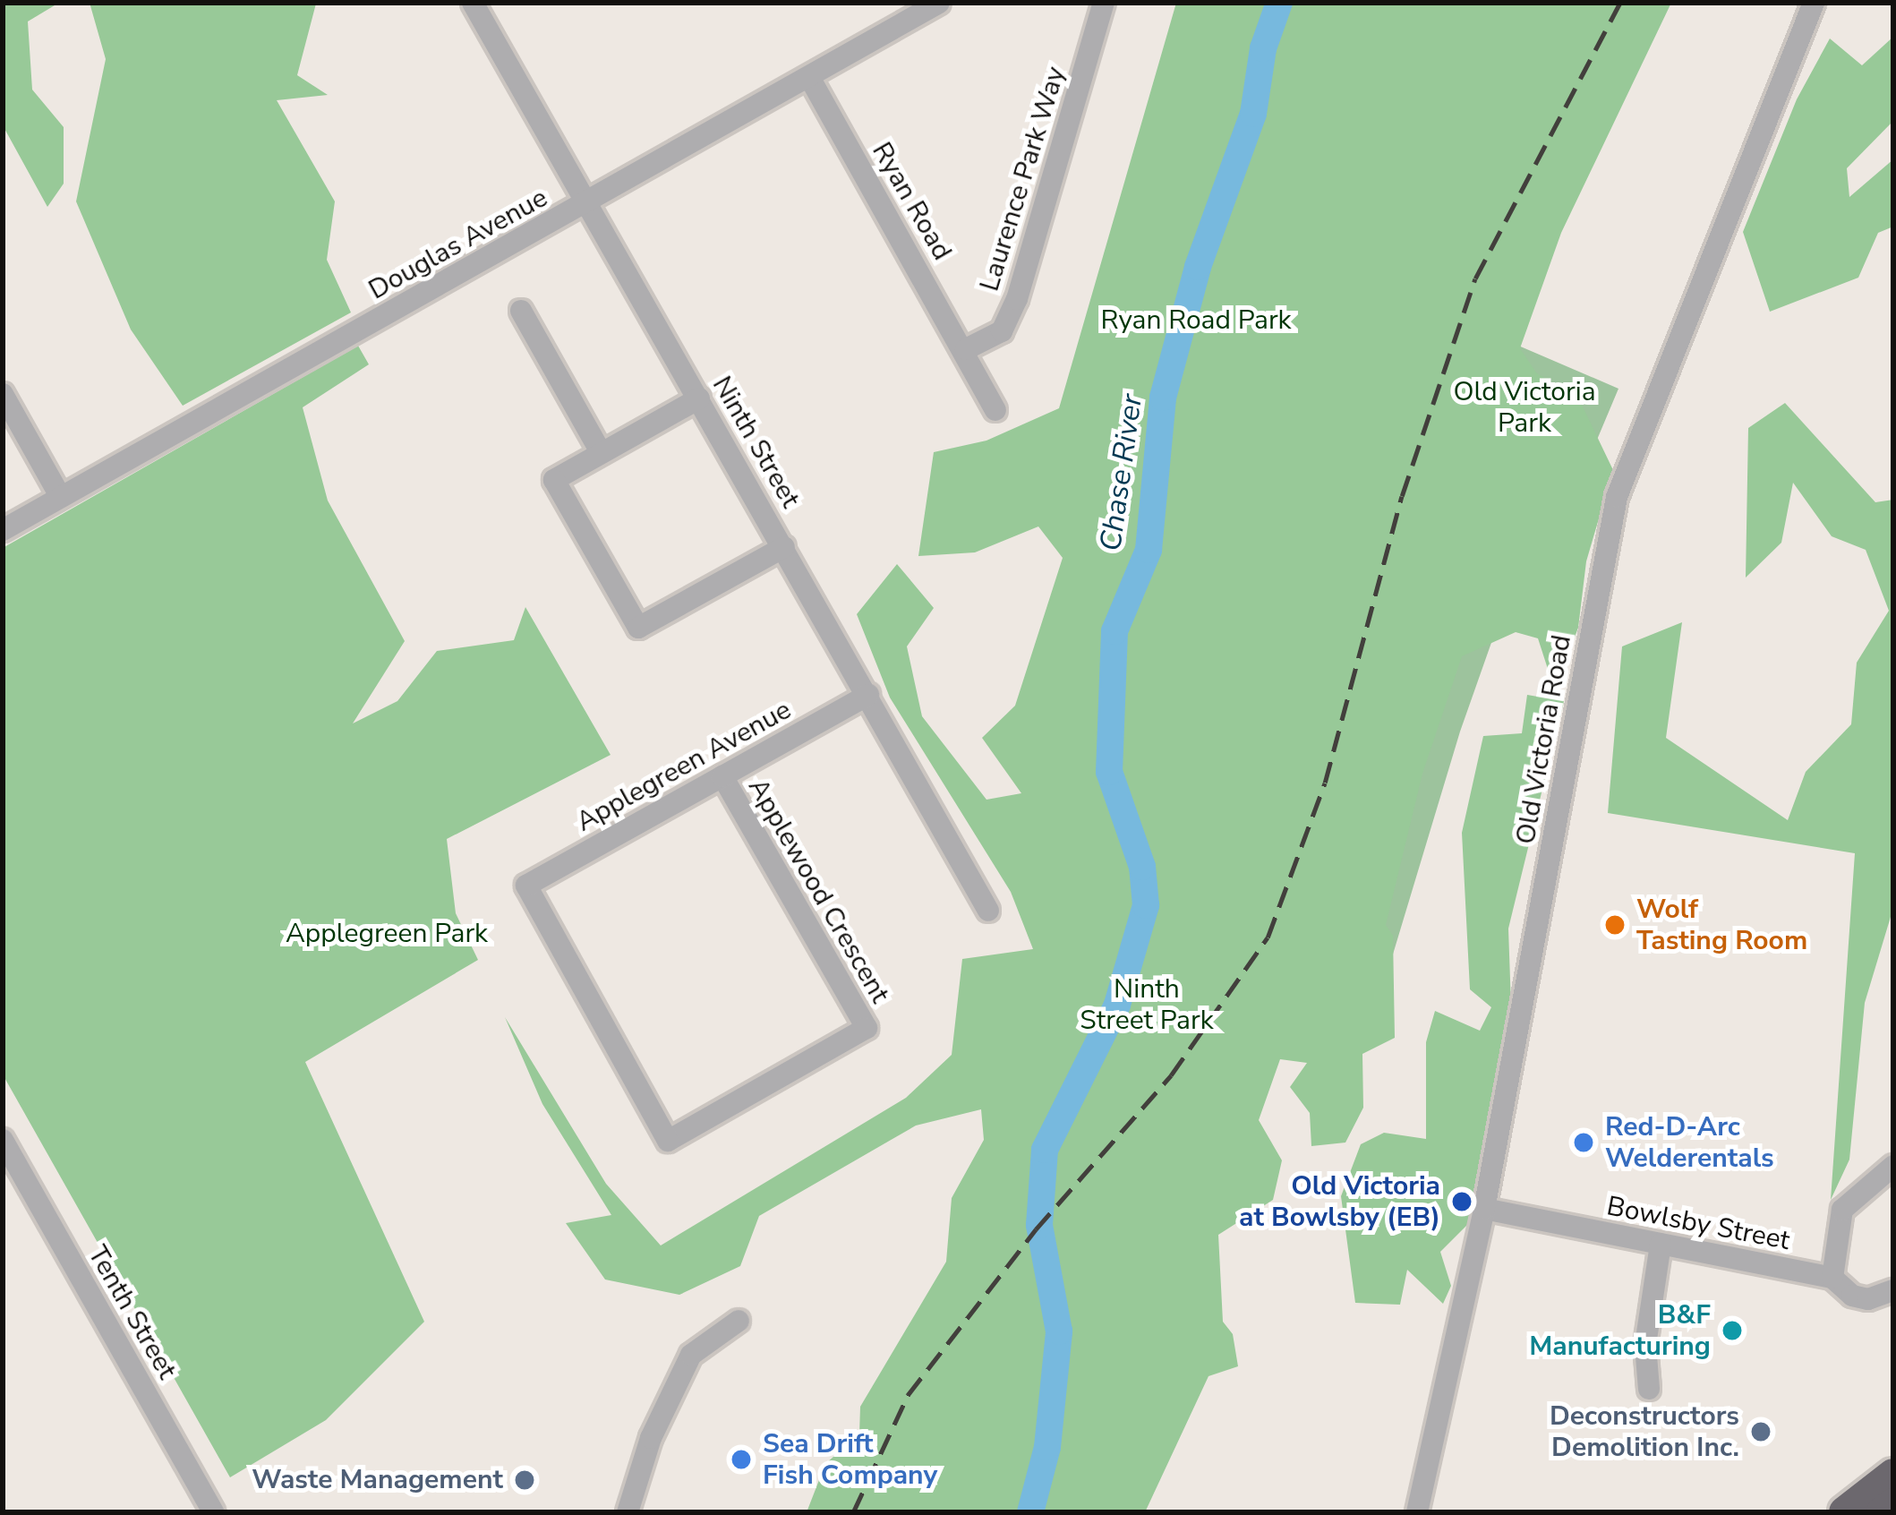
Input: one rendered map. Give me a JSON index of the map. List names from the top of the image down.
{
  "streets": {
    "street": [
      "Laurence Park Way",
      "Ryan Road",
      "Douglas Avenue",
      "Ninth Street",
      "Old Victoria Road",
      "Applegreen Avenue",
      "Applewood Crescent",
      "Bowlsby Street",
      "Tenth Street"
    ]
  },
  "crossings": [
    ["Laurence Park Way", "Ryan Road"],
    ["Ryan Road", "Douglas Avenue"],
    ["Douglas Avenue", "Ninth Street"],
    ["Ninth Street", "Applegreen Avenue"],
    ["Old Victoria Road", "Bowlsby Street"],
    ["Applegreen Avenue", "Applewood Crescent"]
  ],
  "water": ["Chase River"],
  "parks": [
    "Ryan Road Park",
    "Old Victoria Park",
    "Applegreen Park",
    "Ninth Street Park"
  ],
  "places": [
    "Wolf Tasting Room",
    "Red-D-Arc Welderentals",
    "Old Victoria at Bowlsby (EB)",
    "B&F Manufacturing",
    "Deconstructors Demolition Inc.",
    "Sea Drift Fish Company",
    "Waste Management"
  ]
}
